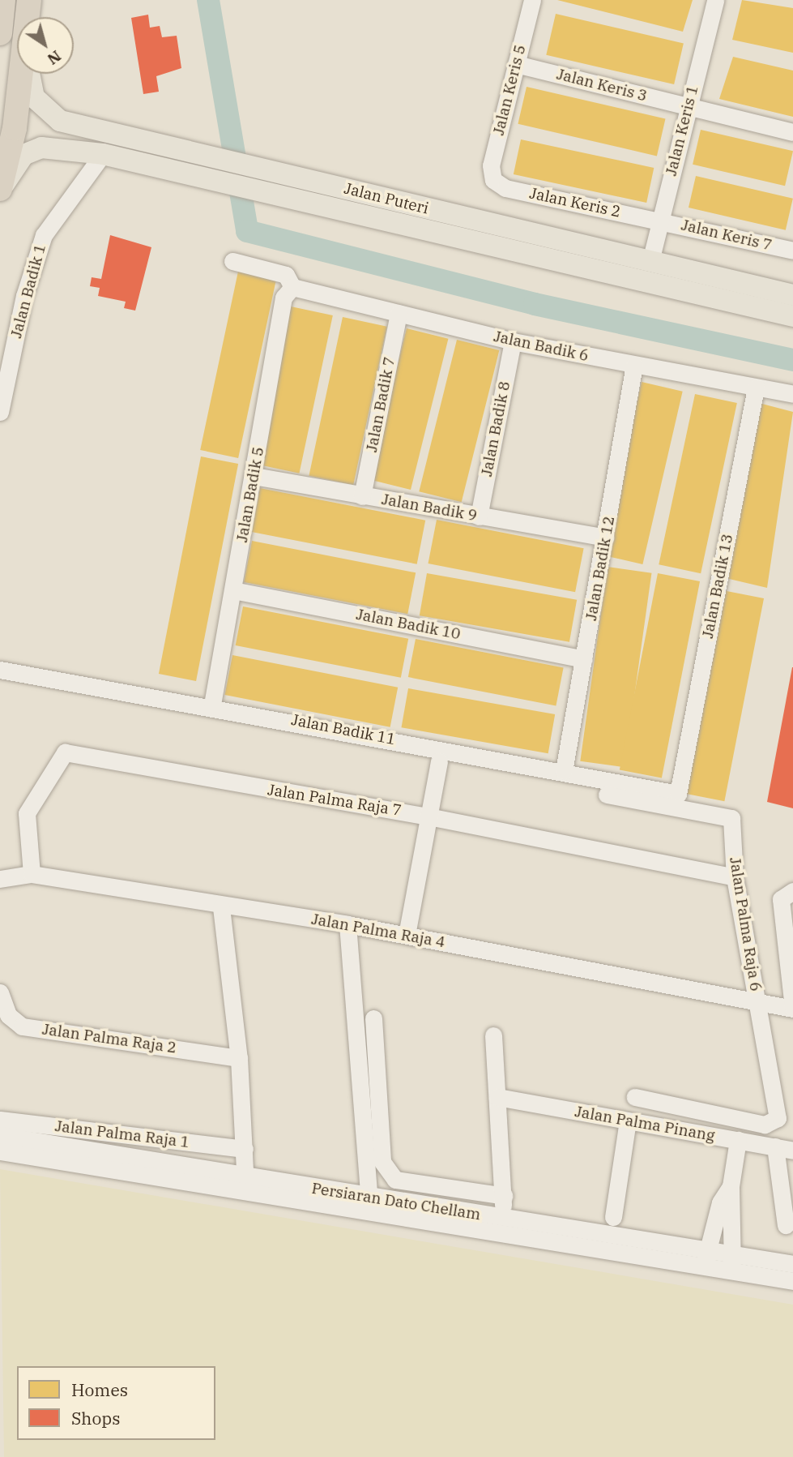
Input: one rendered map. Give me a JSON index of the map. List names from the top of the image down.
{
  "streets": {
    "main road": ["Jalan Puteri"],
    "street": [
      "Jalan Keris 3",
      "Jalan Keris 5",
      "Jalan Keris 1",
      "Jalan Keris 2",
      "Jalan Keris 7",
      "Jalan Badik 1",
      "Jalan Badik 6",
      "Jalan Badik 7",
      "Jalan Badik 8",
      "Jalan Badik 5",
      "Jalan Badik 9",
      "Jalan Badik 12",
      "Jalan Badik 13",
      "Jalan Badik 10",
      "Jalan Badik 11",
      "Jalan Palma Raja 7",
      "Jalan Palma Raja 6",
      "Jalan Palma Raja 4",
      "Jalan Palma Raja 2",
      "Jalan Palma Pinang",
      "Jalan Palma Raja 1",
      "Persiaran Dato Chellam"
    ]
  },
  "crossings": [
    ["Jalan Keris 3", "Jalan Keris 5"],
    ["Jalan Keris 3", "Jalan Keris 1"],
    ["Jalan Keris 5", "Jalan Keris 2"],
    ["Jalan Keris 1", "Jalan Puteri"],
    ["Jalan Keris 1", "Jalan Keris 2"],
    ["Jalan Keris 1", "Jalan Keris 7"],
    ["Jalan Puteri", "Jalan Badik 1"],
    ["Jalan Keris 2", "Jalan Keris 7"],
    ["Jalan Badik 6", "Jalan Badik 7"],
    ["Jalan Badik 6", "Jalan Badik 8"],
    ["Jalan Badik 6", "Jalan Badik 5"],
    ["Jalan Badik 6", "Jalan Badik 12"],
    ["Jalan Badik 6", "Jalan Badik 13"],
    ["Jalan Badik 7", "Jalan Badik 9"],
    ["Jalan Badik 8", "Jalan Badik 9"],
    ["Jalan Badik 5", "Jalan Badik 9"],
    ["Jalan Badik 5", "Jalan Badik 10"],
    ["Jalan Badik 5", "Jalan Badik 11"],
    ["Jalan Badik 9", "Jalan Badik 12"],
    ["Jalan Badik 12", "Jalan Badik 10"],
    ["Jalan Badik 12", "Jalan Badik 11"],
    ["Jalan Badik 13", "Jalan Badik 11"],
    ["Jalan Palma Raja 7", "Jalan Palma Raja 6"],
    ["Jalan Palma Raja 7", "Jalan Palma Raja 4"],
    ["Jalan Palma Raja 6", "Jalan Palma Raja 4"]
  ],
  "legend": ["Homes", "Shops"],
  "north": "bottom right"
}
